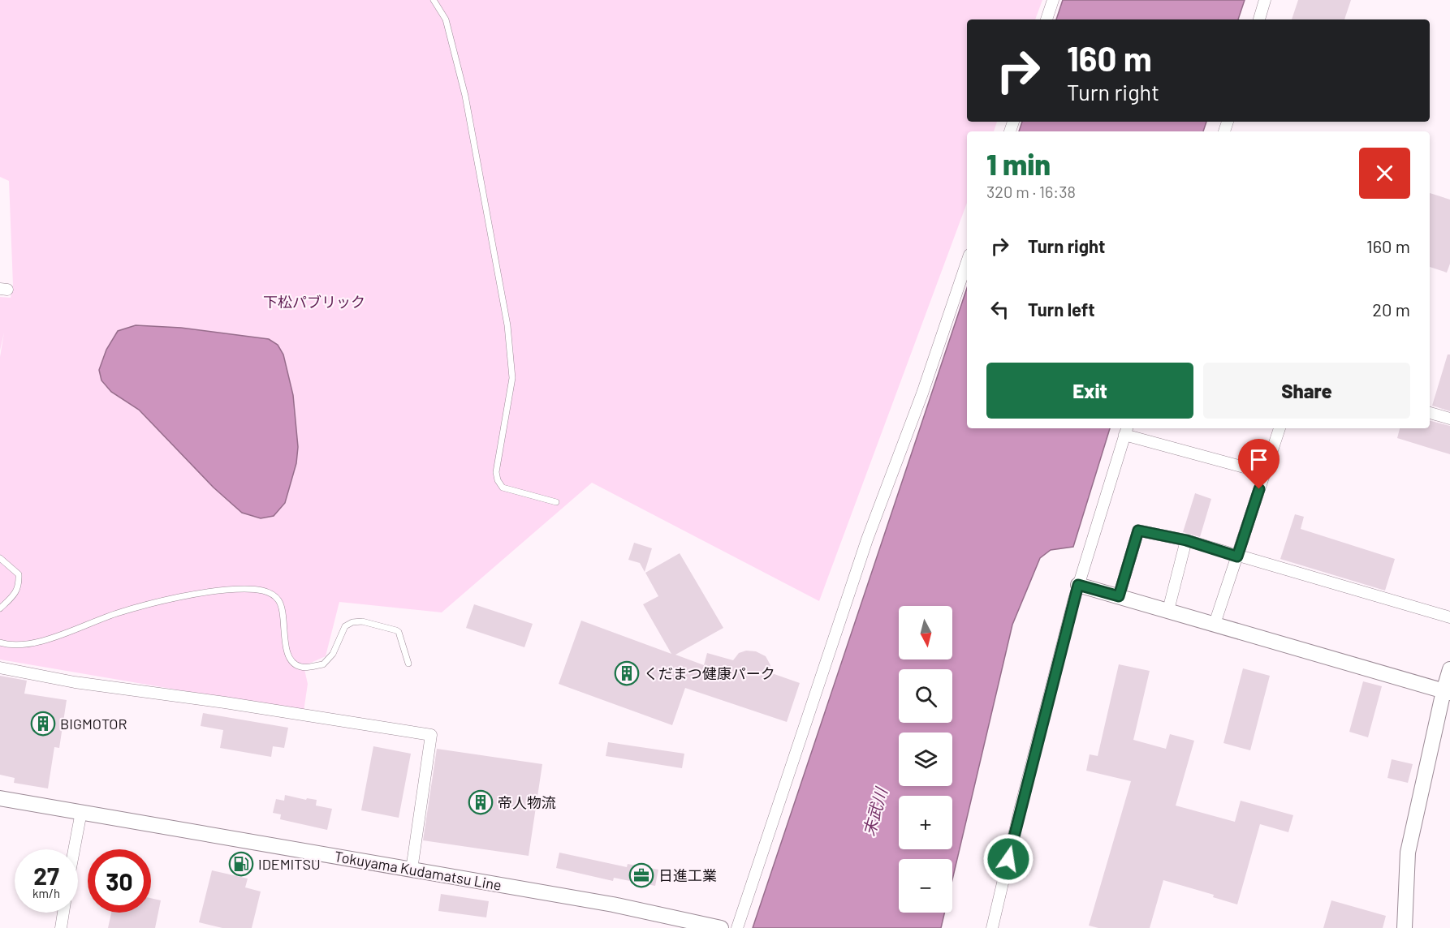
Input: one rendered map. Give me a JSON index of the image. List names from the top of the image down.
{
  "streets": {
    "main road": ["Tokuyama Kudamatsu Line"]
  },
  "water": ["末武川"],
  "parks": ["下松パブリック"],
  "places": {
    "building": ["くだまつ健康パーク", "BIGMOTOR", "帝人物流"],
    "fuel station": ["IDEMITSU"],
    "office": ["日進工業"]
  },
  "north": "bottom",
  "page": {
    "turn": ["160 m", "Turn right"],
    "heading": ["1 min", "320 m · 16:38"],
    "list": [
      {
        "name": "Turn right",
        "value": "160 m"
      },
      {
        "name": "Turn left",
        "value": "20 m"
      }
    ],
    "buttons": ["Exit", "Share"],
    "map_buttons": ["+", "−"],
    "speed": "27 km/h",
    "limit": "30"
  }
}
